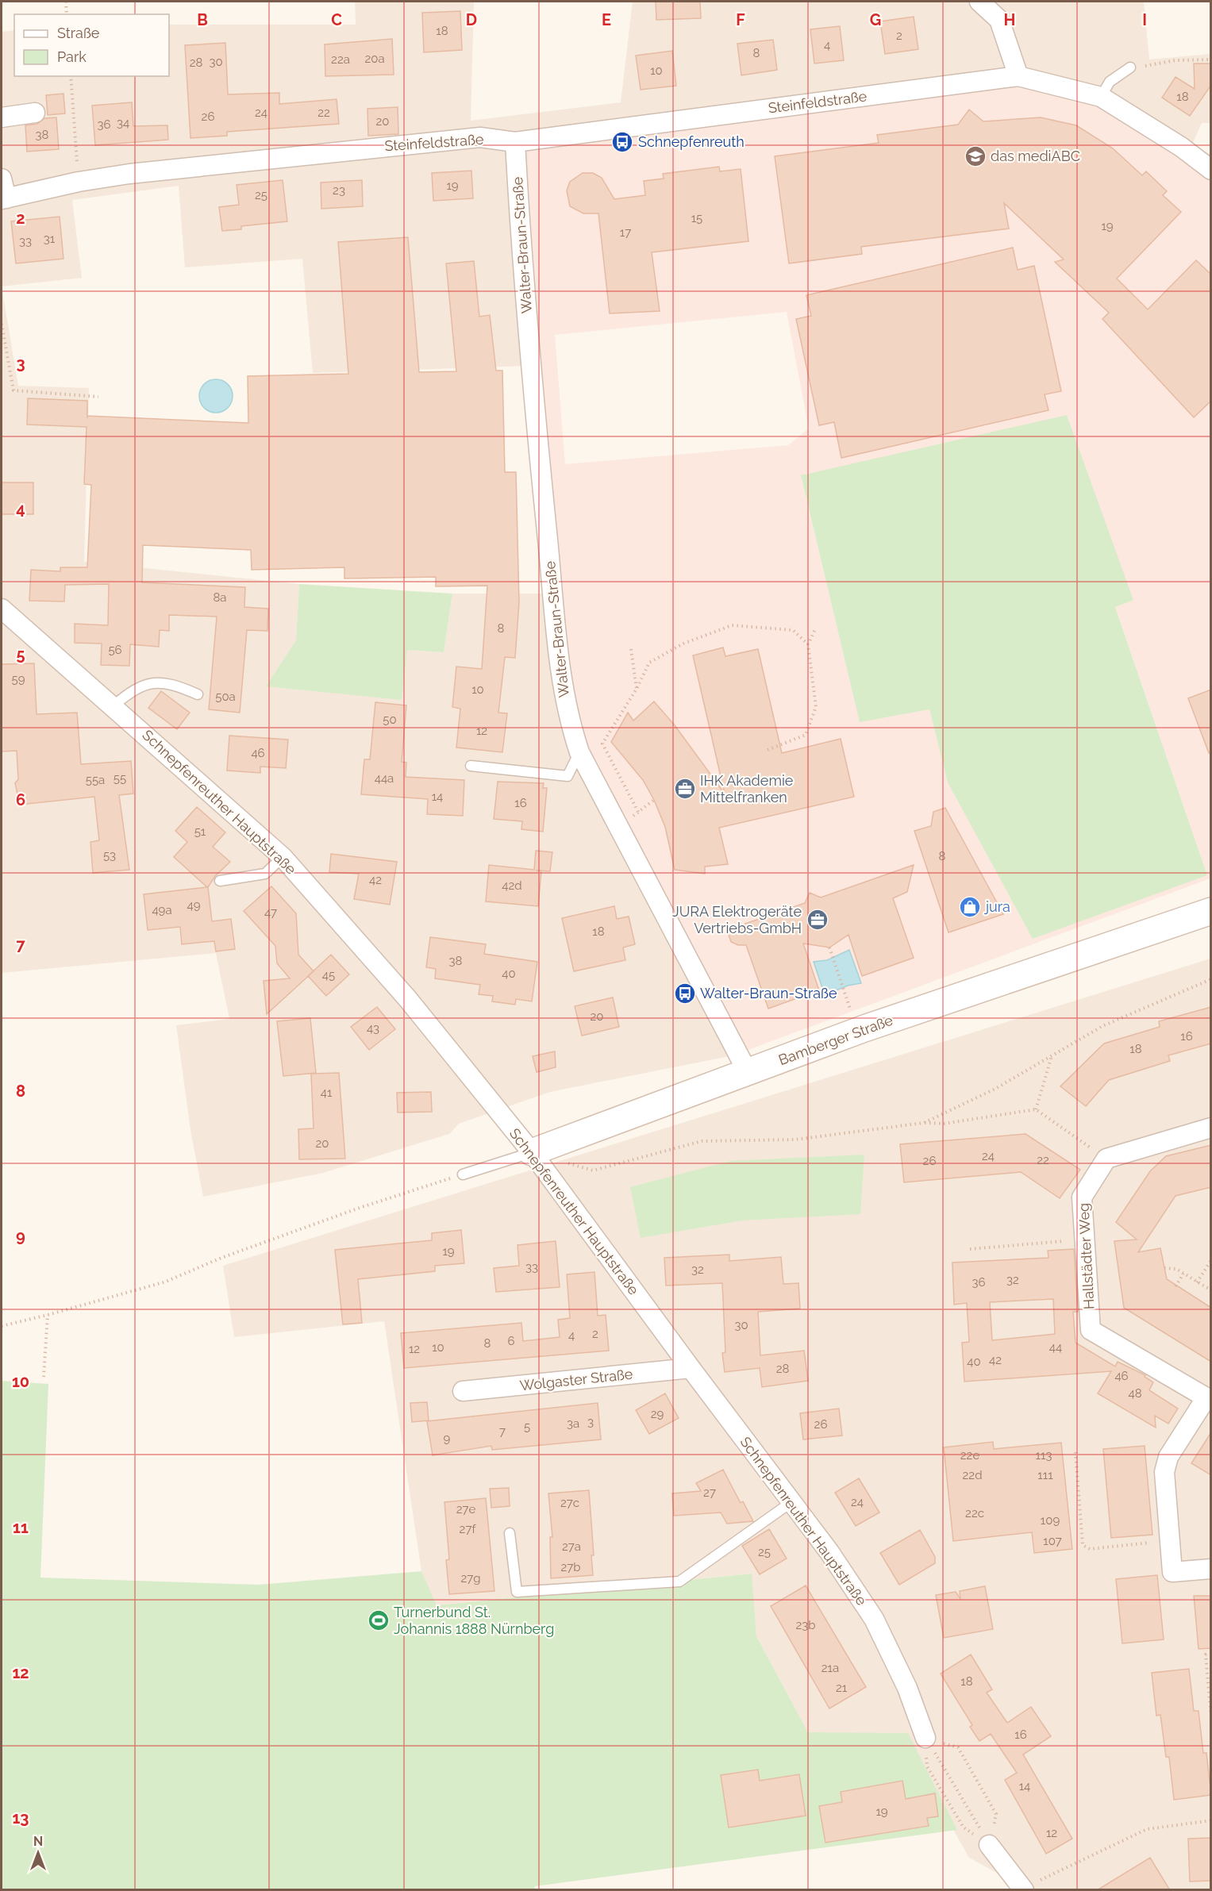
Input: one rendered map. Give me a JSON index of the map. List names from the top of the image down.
{
  "streets": {
    "street": [
      "Steinfeldstraße",
      "Walter-Braun-Straße",
      "Schnepfenreuther Hauptstraße",
      "Bamberger Straße",
      "Hallstädter Weg",
      "Wolgaster Straße"
    ]
  },
  "crossings": [
    ["Steinfeldstraße", "Walter-Braun-Straße"],
    ["Walter-Braun-Straße", "Bamberger Straße"],
    ["Schnepfenreuther Hauptstraße", "Bamberger Straße"],
    ["Schnepfenreuther Hauptstraße", "Wolgaster Straße"]
  ],
  "places": {
    "bus stop": ["Schnepfenreuth", "Walter-Braun-Straße"],
    "school or university": ["das mediABC"],
    "office": ["IHK Akademie Mittelfranken", "JURA Elektrogeräte Vertriebs-GmbH"],
    "shop": ["jura"],
    "sports": ["Turnerbund St. Johannis 1888 Nürnberg"]
  },
  "house_numbers": [
    "18",
    "2",
    "4",
    "8",
    "20a",
    "22a",
    "30",
    "28",
    "10",
    "18",
    "24",
    "22",
    "26",
    "20",
    "34",
    "36",
    "38",
    "19",
    "23",
    "25",
    "15",
    "19",
    "17",
    "31",
    "33",
    "8a",
    "8",
    "56",
    "59",
    "10",
    "50a",
    "50",
    "12",
    "46",
    "55",
    "44a",
    "55a",
    "14",
    "16",
    "51",
    "53",
    "8",
    "42",
    "42d",
    "49",
    "49a",
    "47",
    "18",
    "38",
    "40",
    "45",
    "20",
    "43",
    "16",
    "18",
    "41",
    "20",
    "24",
    "22",
    "26",
    "19",
    "33",
    "32",
    "32",
    "36",
    "30",
    "2",
    "4",
    "6",
    "8",
    "10",
    "44",
    "12",
    "42",
    "40",
    "28",
    "46",
    "48",
    "29",
    "3",
    "3a",
    "26",
    "5",
    "7",
    "9",
    "22e",
    "113",
    "22d",
    "111",
    "27",
    "24",
    "27c",
    "27e",
    "22c",
    "109",
    "27f",
    "107",
    "27a",
    "25",
    "27b",
    "27g",
    "23b",
    "21a",
    "18",
    "21",
    "16",
    "14",
    "19",
    "12"
  ],
  "legend": ["Straße", "Park"],
  "north": "top",
  "grid": {
    "columns": [
      "B",
      "C",
      "D",
      "E",
      "F",
      "G",
      "H",
      "I"
    ],
    "rows": [
      "2",
      "3",
      "4",
      "5",
      "6",
      "7",
      "8",
      "9",
      "10",
      "11",
      "12",
      "13"
    ]
  }
}
